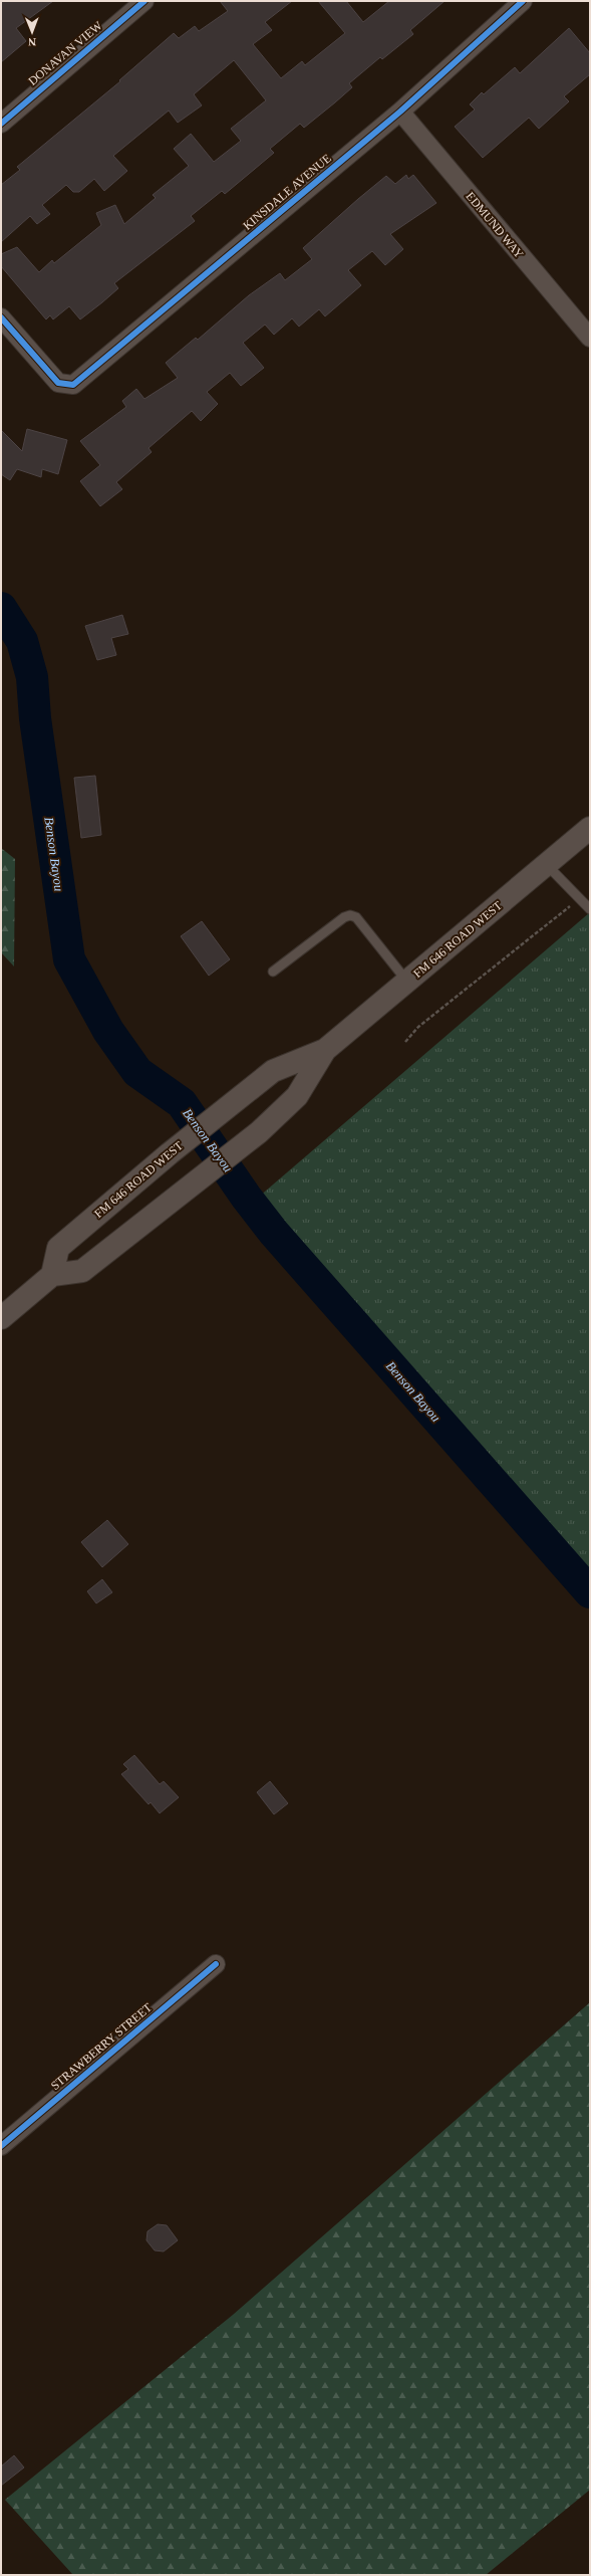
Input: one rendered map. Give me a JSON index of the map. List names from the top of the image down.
{
  "streets": {
    "main road": ["FM 646 ROAD WEST"],
    "street": [
      "DONAVAN VIEW",
      "KINSDALE AVENUE",
      "EDMUND WAY",
      "STRAWBERRY STREET"
    ]
  },
  "crossings": [
    ["KINSDALE AVENUE", "EDMUND WAY"]
  ],
  "water": ["Benson Bayou"],
  "north": "bottom"
}
